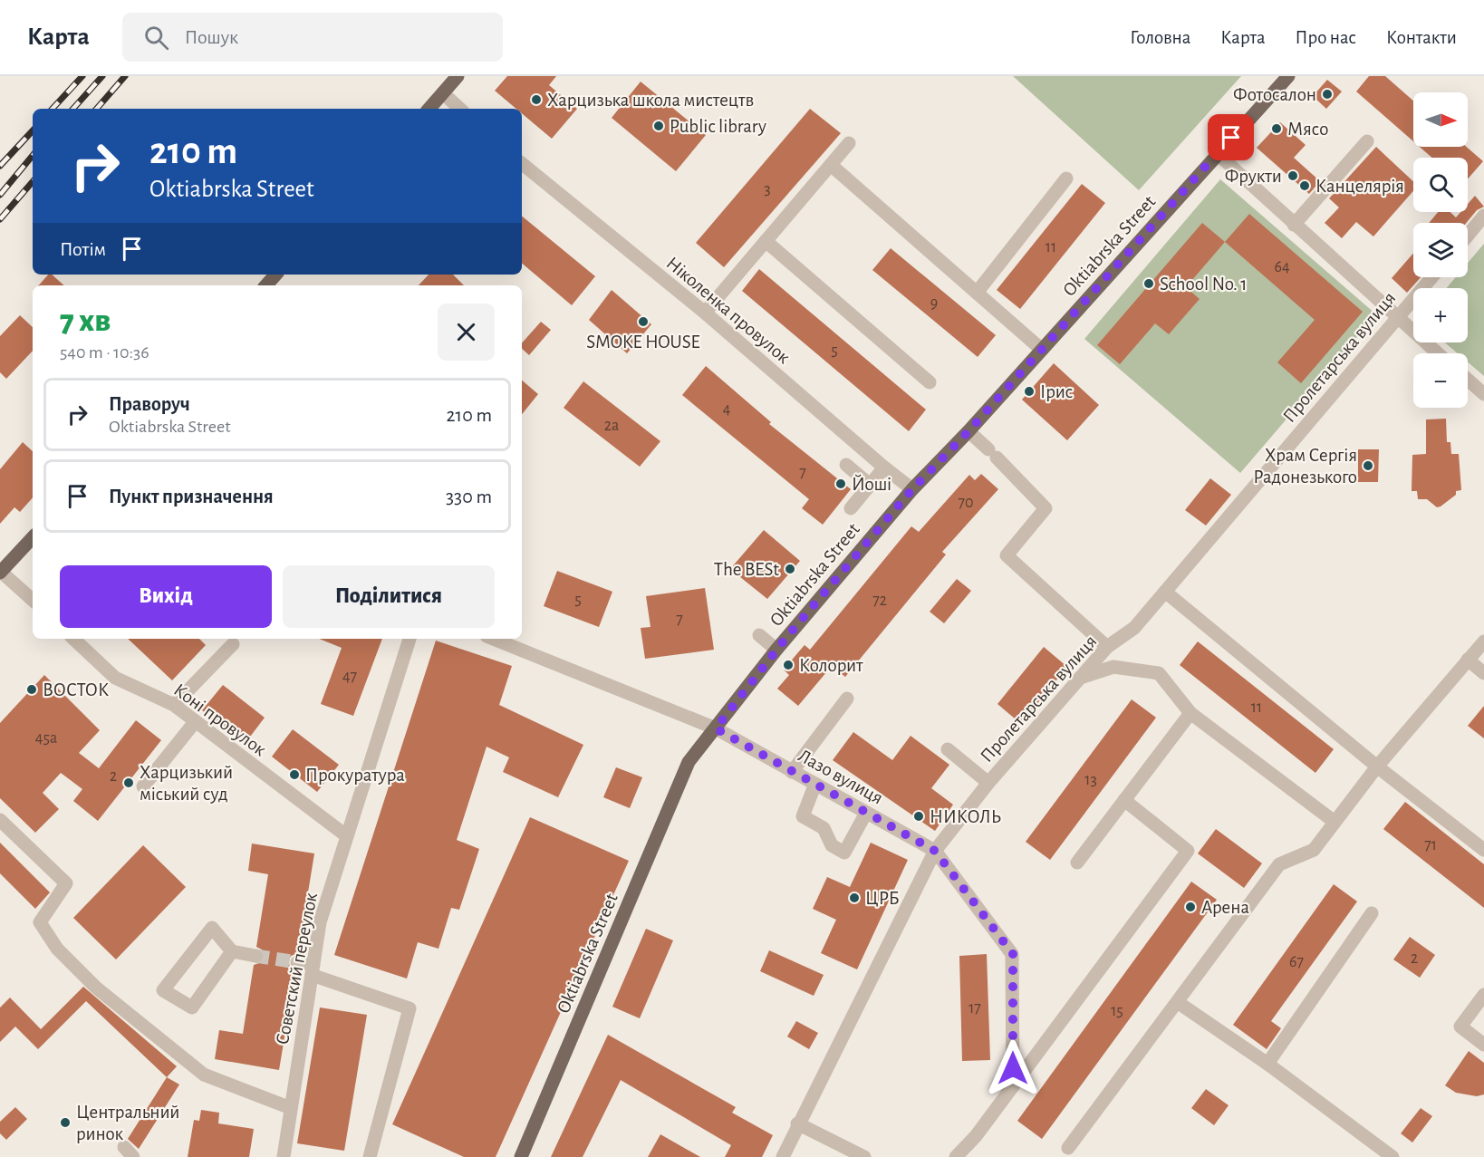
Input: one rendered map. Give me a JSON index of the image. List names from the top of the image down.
{
  "streets": {
    "main road": ["Oktiabrska Street"],
    "street": [
      "Ніколенка провулок",
      "Пролетарська вулиця",
      "Коні провулок",
      "Лазо вулиця",
      "Советский переулок"
    ]
  },
  "crossings": [
    ["Oktiabrska Street", "Ніколенка провулок"],
    ["Oktiabrska Street", "Лазо вулиця"],
    ["Пролетарська вулиця", "Лазо вулиця"],
    ["Коні провулок", "Советский переулок"]
  ],
  "places": [
    "Фотосалон",
    "Харцизька школа мистецтв",
    "Public library",
    "Мясо",
    "Фрукти",
    "Канцелярія",
    "School No. 1",
    "SMOKE HOUSE",
    "Ірис",
    "Храм Сергія Радонезького",
    "Йоші",
    "The BESt",
    "Колорит",
    "ВОСТОК",
    "Прокуратура",
    "Харцизький міський суд",
    "НИКОЛЬ",
    "ЦРБ",
    "Арена",
    "Центральний ринок"
  ],
  "house_numbers": [
    "3",
    "11",
    "64",
    "9",
    "5",
    "4",
    "2а",
    "7",
    "70",
    "5",
    "72",
    "7",
    "47",
    "11",
    "45а",
    "2",
    "13",
    "71",
    "2",
    "67",
    "17",
    "15"
  ],
  "north": "right",
  "page": {
    "header": "Карта",
    "search": "Пошук",
    "nav": [
      "Головна",
      "Карта",
      "Про нас",
      "Контакти"
    ],
    "map_buttons": ["+", "−"],
    "turn": ["210 m", "Oktiabrska Street"],
    "then": "Потім",
    "heading": ["7 хв", "540 m · 10:36"],
    "list": [
      {
        "name": "Праворуч",
        "note": "Oktiabrska Street",
        "value": "210 m"
      },
      {
        "name": "Пункт призначення",
        "value": "330 m"
      }
    ],
    "buttons": ["Вихід", "Поділитися"]
  }
}
